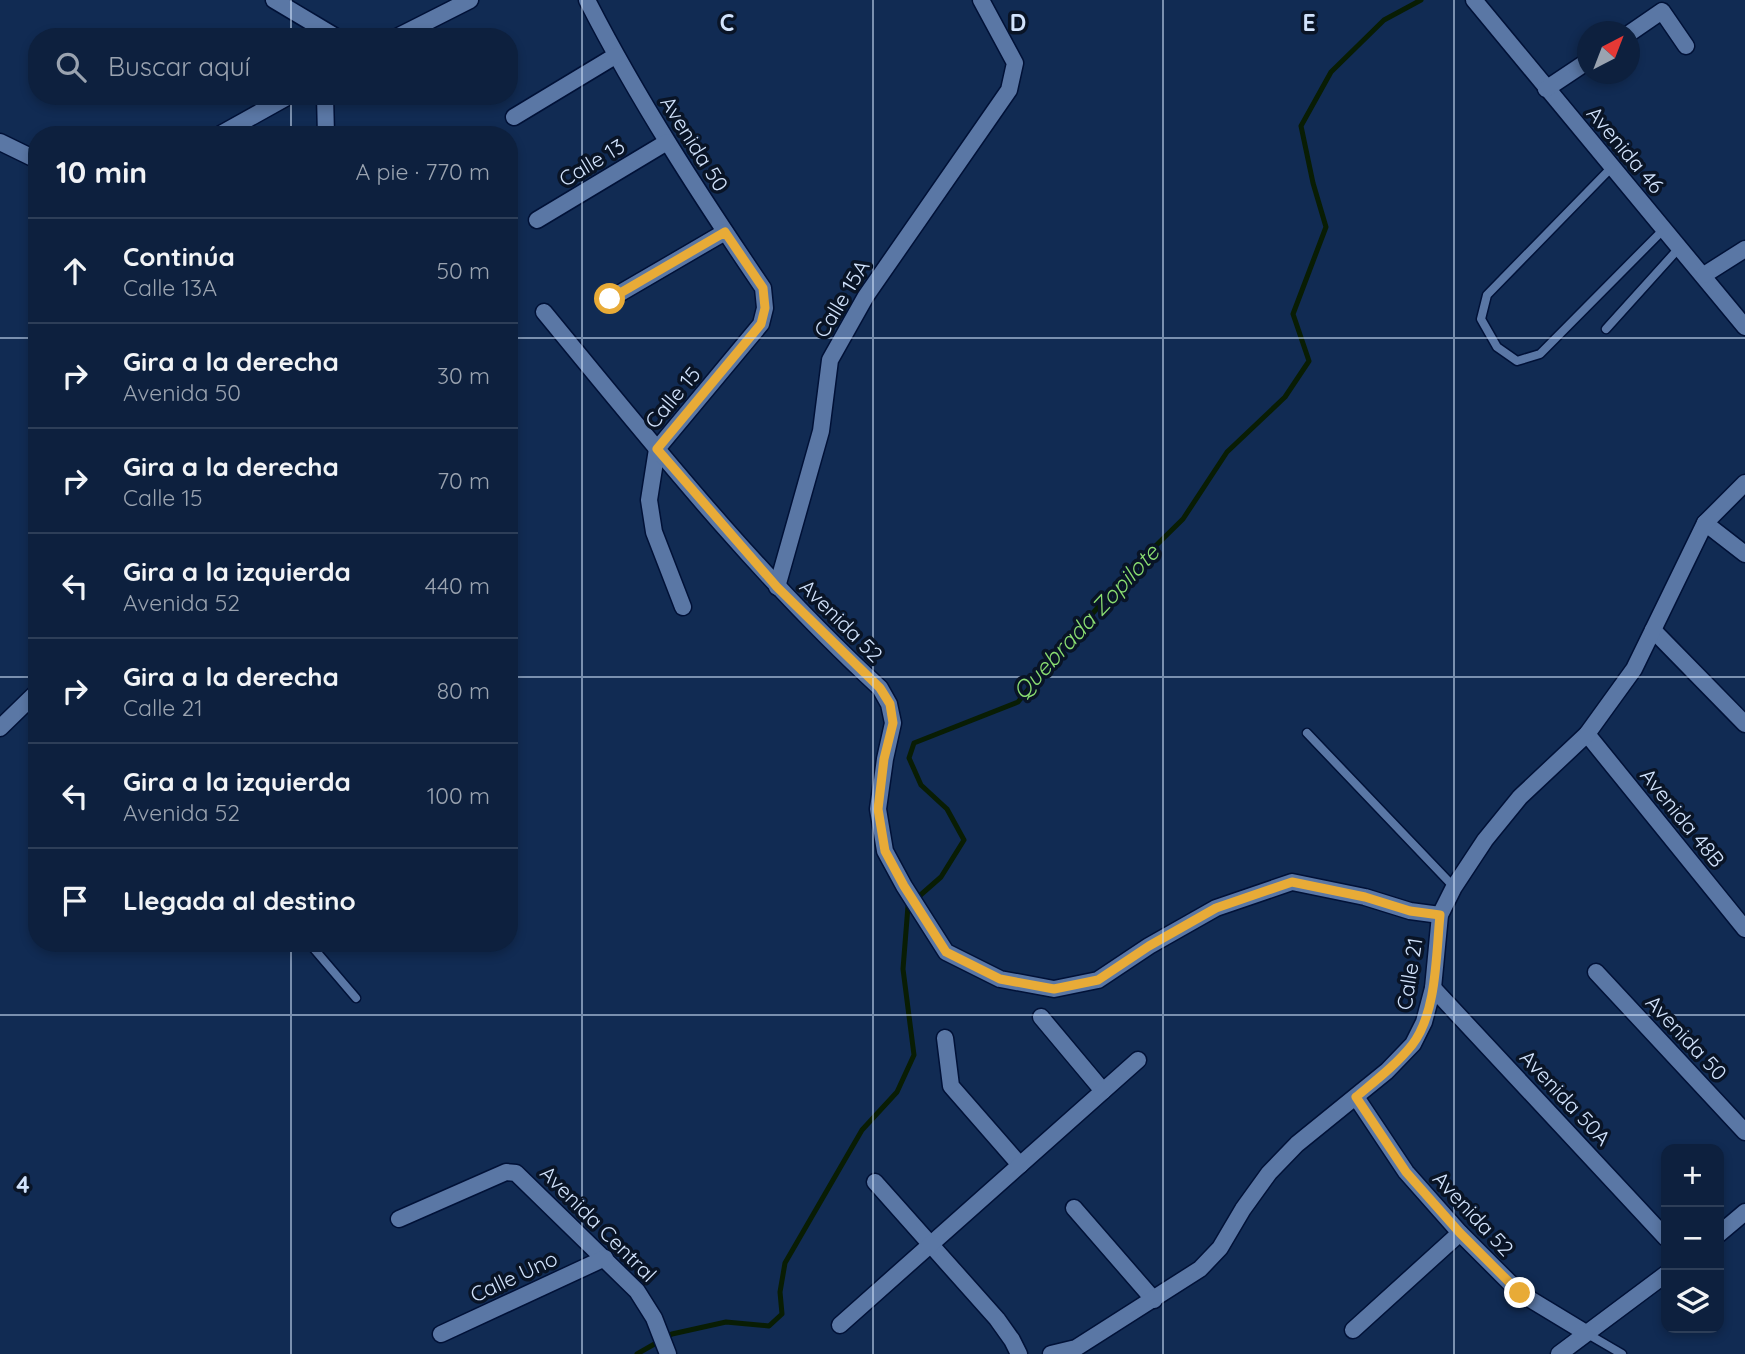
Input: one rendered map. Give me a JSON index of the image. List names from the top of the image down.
{
  "streets": {
    "street": [
      "Avenida 50",
      "Avenida 46",
      "Calle 13",
      "Calle 15A",
      "Calle 15",
      "Avenida 52",
      "Avenida 48B",
      "Calle 21",
      "Avenida 50A",
      "Avenida Central",
      "Calle Uno"
    ]
  },
  "crossings": [
    ["Avenida 50", "Calle 13"],
    ["Avenida 50", "Calle 15"],
    ["Calle 15A", "Avenida 52"],
    ["Calle 15", "Avenida 52"],
    ["Avenida 52", "Calle 21"],
    ["Avenida 48B", "Calle 21"],
    ["Calle 21", "Avenida 50A"],
    ["Avenida Central", "Calle Uno"]
  ],
  "water": ["Quebrada Zopilote"],
  "north": "top right",
  "page": {
    "search": "Buscar aquí",
    "heading": ["10 min", "A pie · 770 m"],
    "list": [
      ["Continúa", "Calle 13A", "50 m"],
      ["Gira a la derecha", "Avenida 50", "30 m"],
      ["Gira a la derecha", "Calle 15", "70 m"],
      ["Gira a la izquierda", "Avenida 52", "440 m"],
      ["Gira a la derecha", "Calle 21", "80 m"],
      ["Gira a la izquierda", "Avenida 52", "100 m"],
      "Llegada al destino"
    ],
    "map_buttons": ["+", "−"]
  },
  "grid": {
    "columns": ["C", "D", "E"],
    "rows": ["4"]
  }
}
